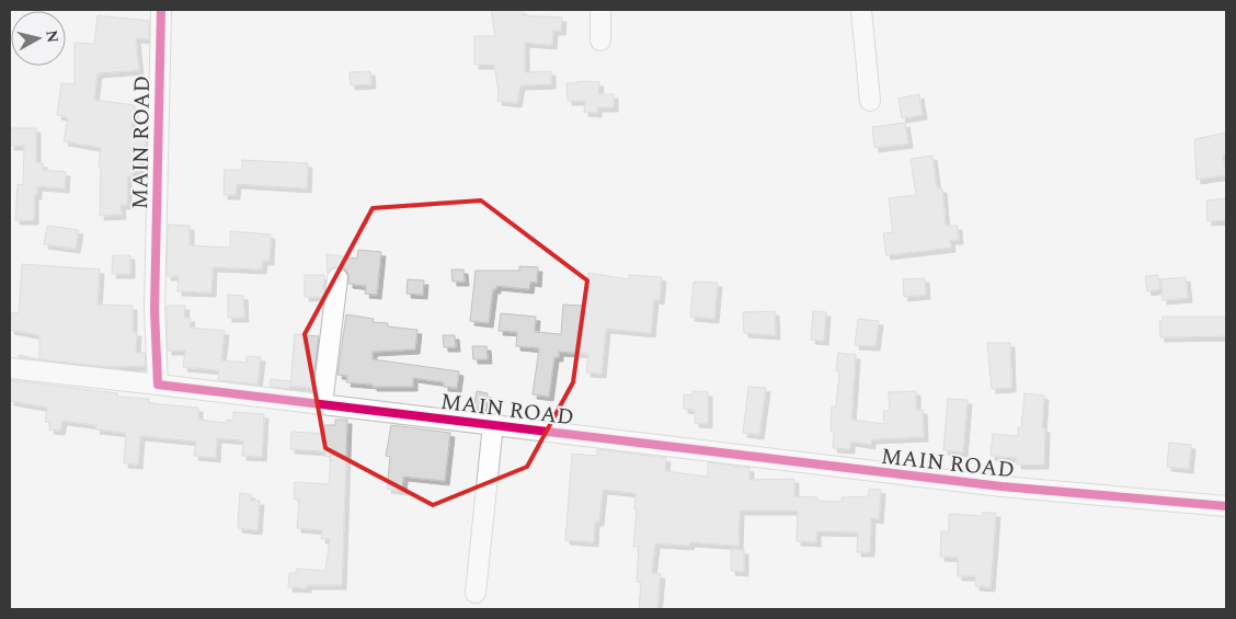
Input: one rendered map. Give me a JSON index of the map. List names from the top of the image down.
{
  "streets": {
    "street": ["MAIN ROAD"]
  },
  "north": "right"
}
